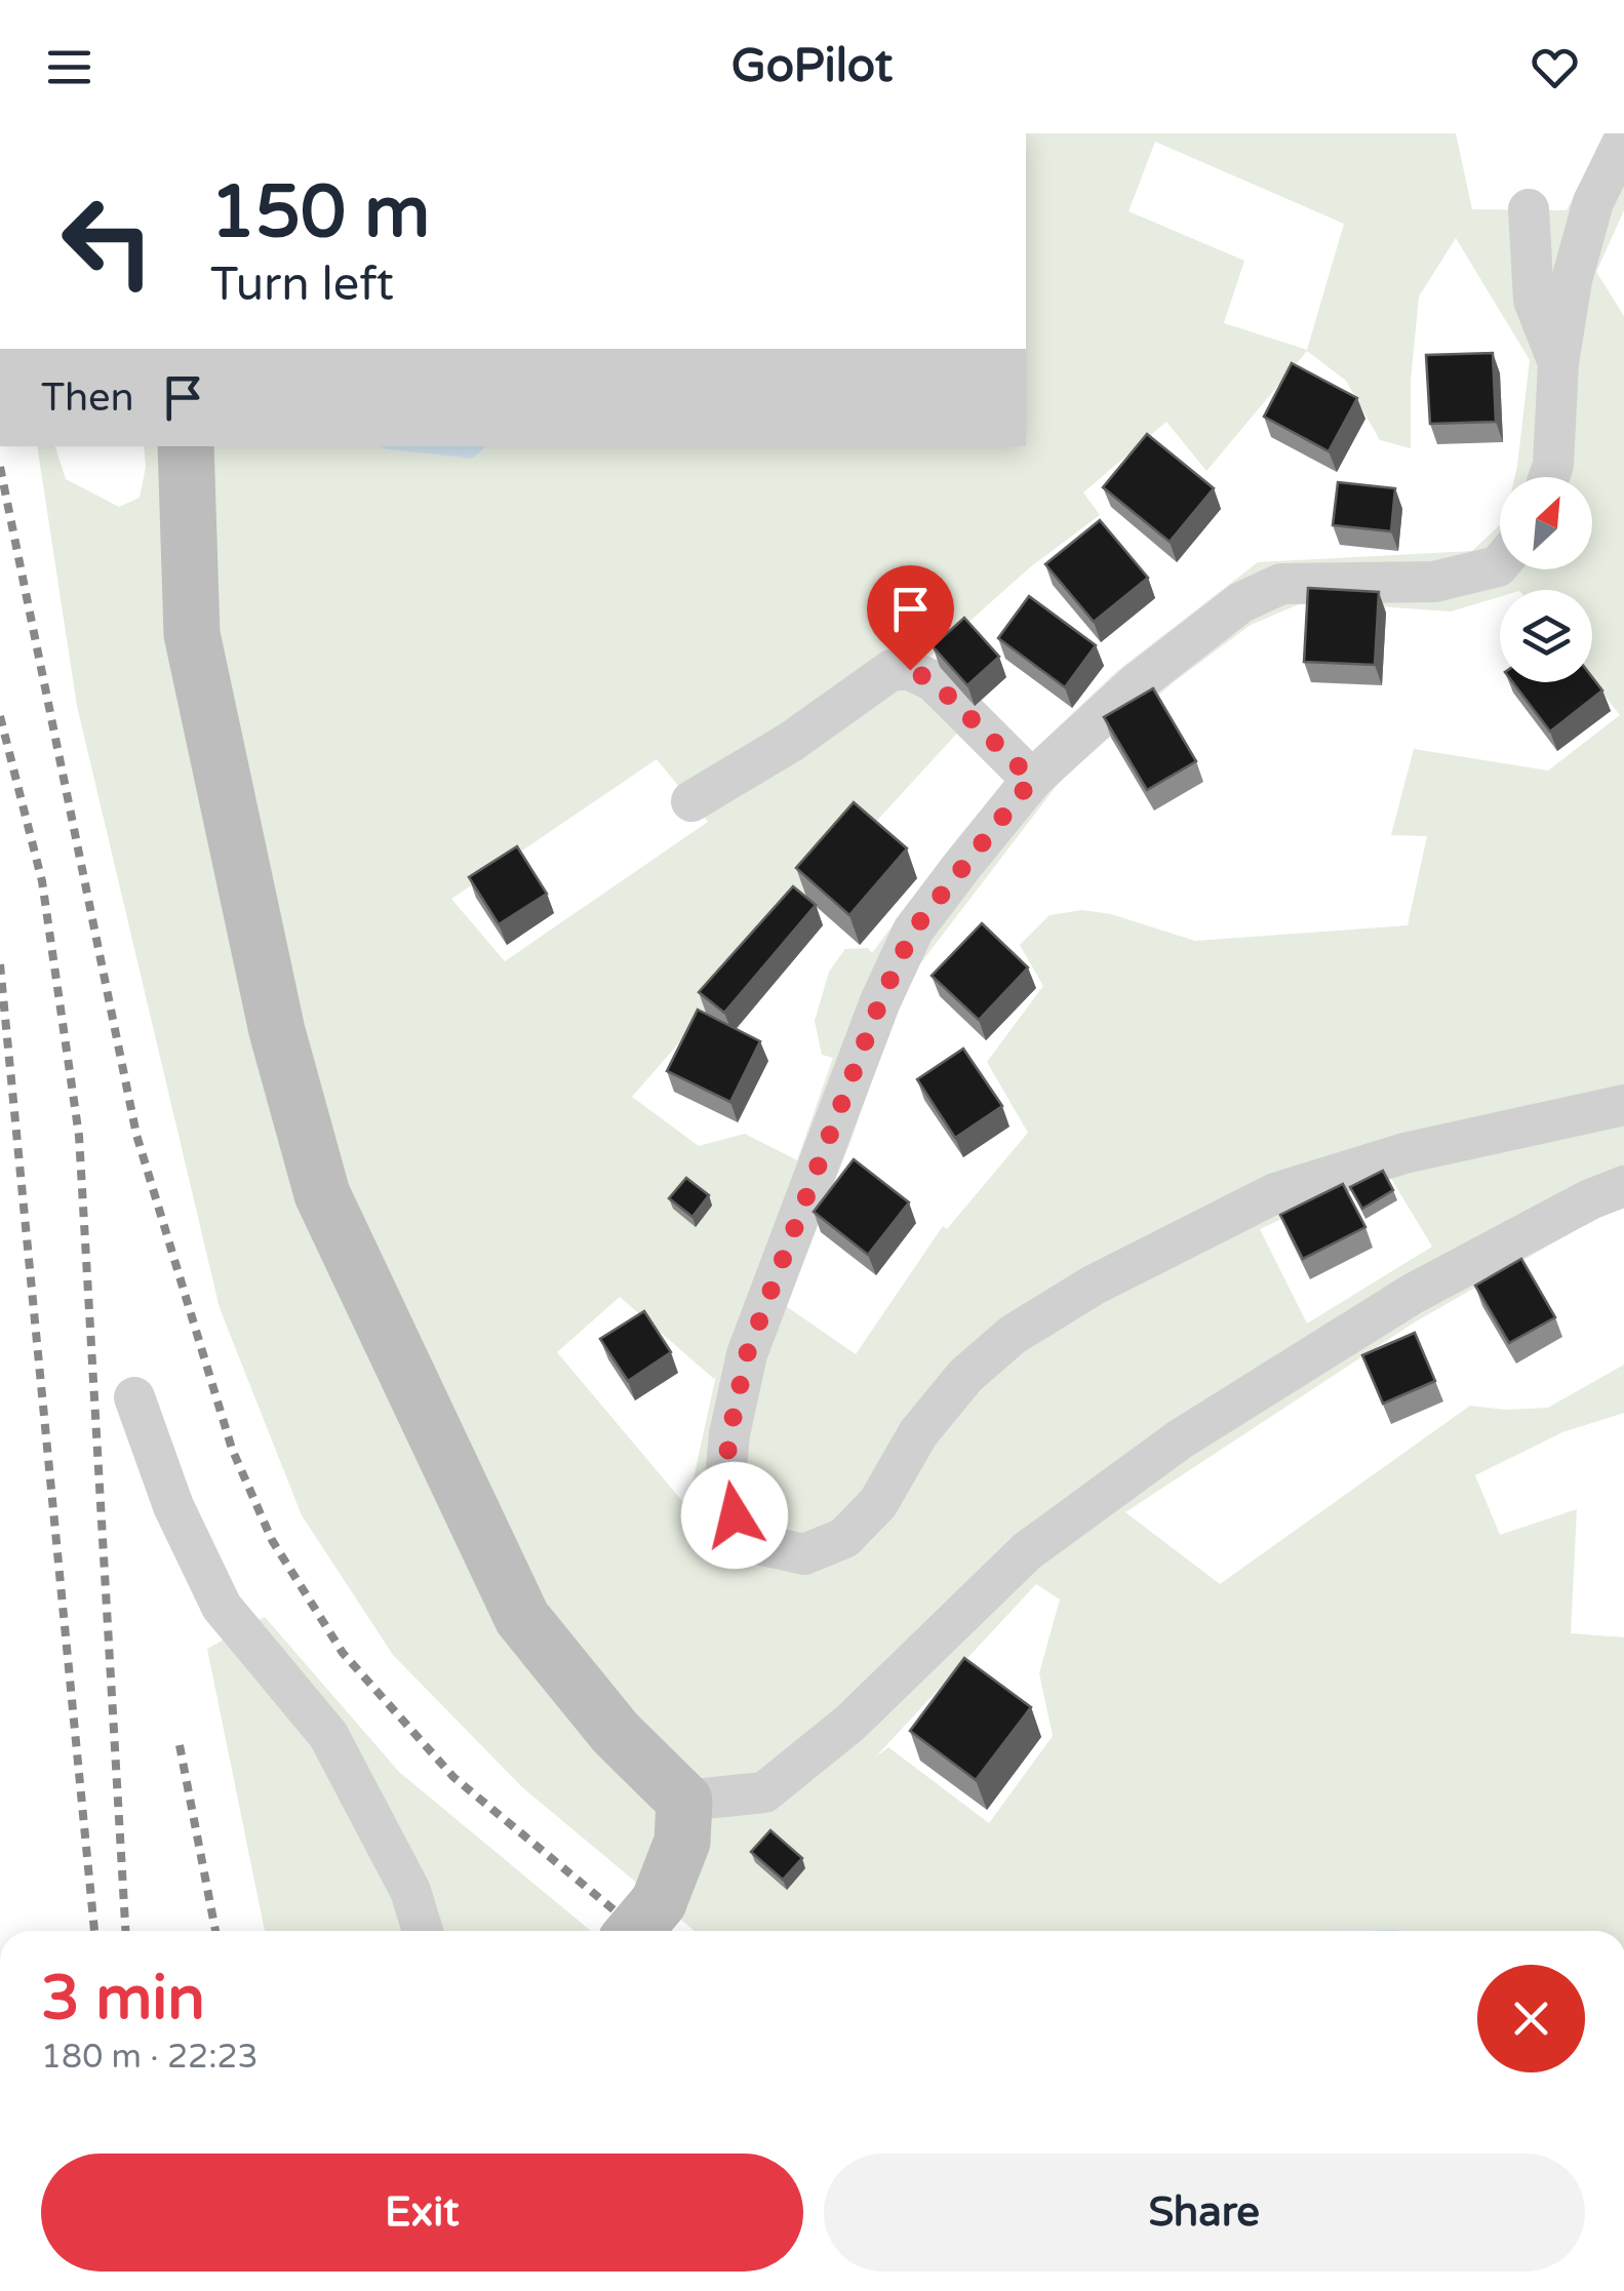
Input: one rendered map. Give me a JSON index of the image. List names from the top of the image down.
{
  "north": "top right",
  "page": {
    "header": "GoPilot",
    "turn": ["150 m", "Turn left"],
    "then": "Then",
    "heading": ["3 min", "180 m · 22:23"],
    "buttons": ["Exit", "Share"]
  }
}
